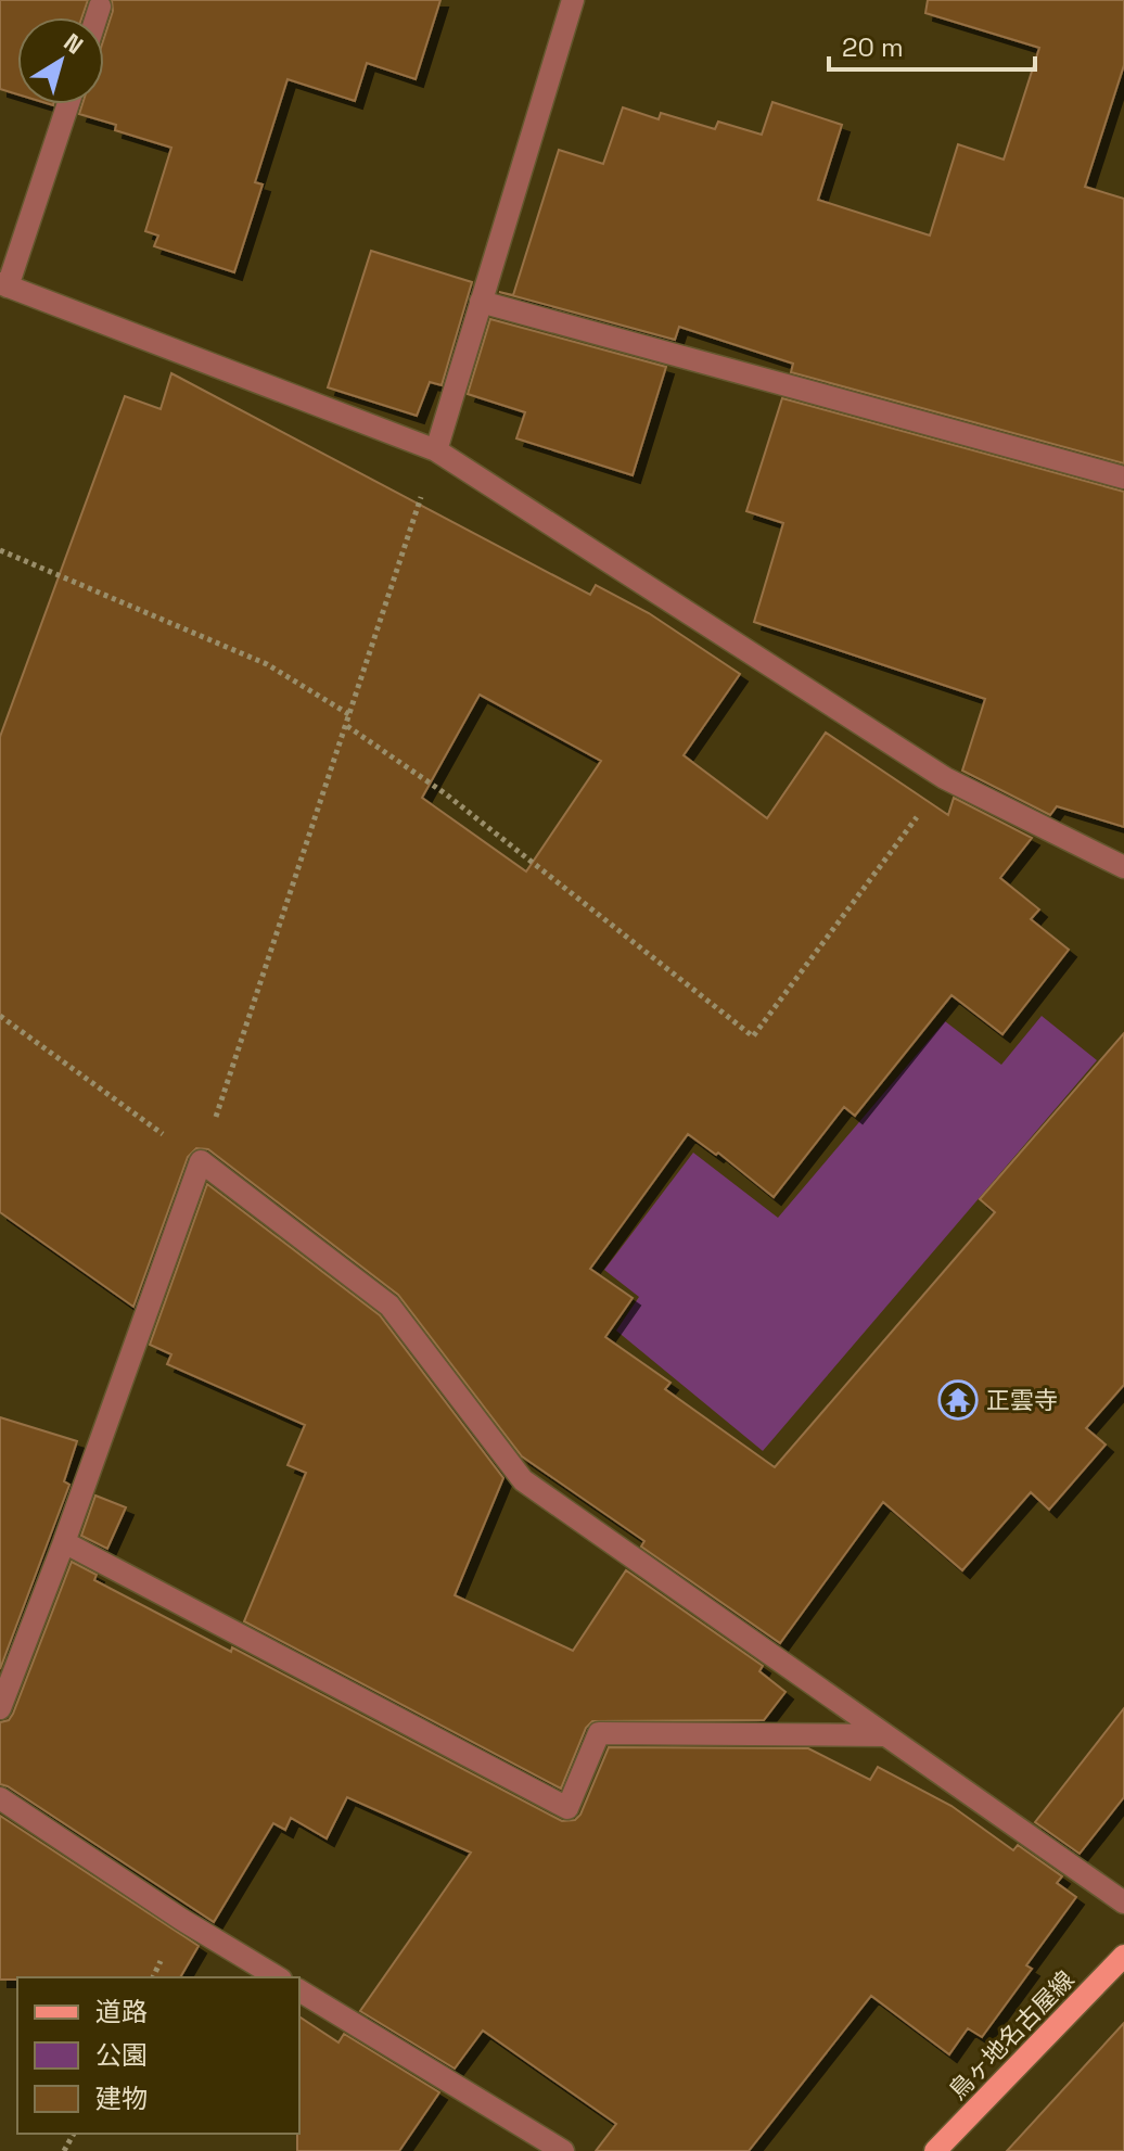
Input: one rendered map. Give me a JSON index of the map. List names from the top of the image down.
{
  "streets": {
    "main road": ["鳥ヶ地名古屋線"]
  },
  "places": {
    "temple": ["正雲寺"]
  },
  "legend": ["道路", "公園", "建物"],
  "scale_bar": "20 m",
  "north": "top right"
}
